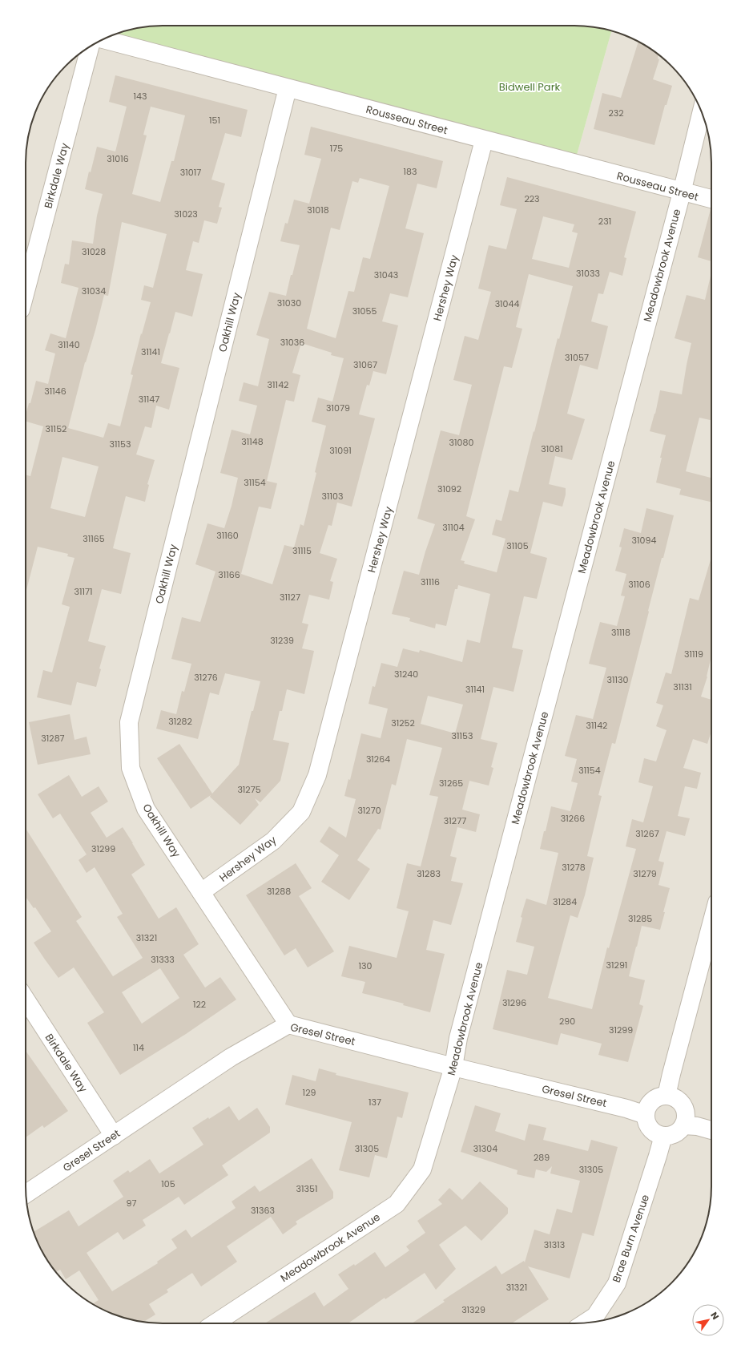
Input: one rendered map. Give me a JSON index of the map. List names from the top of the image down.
{
  "streets": {
    "street": [
      "Rousseau Street",
      "Birkdale Way",
      "Meadowbrook Avenue",
      "Hershey Way",
      "Oakhill Way",
      "Gresel Street",
      "Brae Burn Avenue"
    ]
  },
  "crossings": [
    ["Rousseau Street", "Meadowbrook Avenue"],
    ["Rousseau Street", "Hershey Way"],
    ["Rousseau Street", "Oakhill Way"],
    ["Birkdale Way", "Gresel Street"],
    ["Meadowbrook Avenue", "Gresel Street"],
    ["Hershey Way", "Oakhill Way"],
    ["Oakhill Way", "Gresel Street"],
    ["Gresel Street", "Brae Burn Avenue"]
  ],
  "parks": ["Bidwell Park"],
  "house_numbers": [
    "143",
    "232",
    "151",
    "175",
    "31016",
    "183",
    "31017",
    "223",
    "31018",
    "31023",
    "231",
    "31028",
    "31033",
    "31043",
    "31034",
    "31030",
    "31044",
    "31055",
    "31036",
    "31140",
    "31141",
    "31057",
    "31067",
    "31142",
    "31146",
    "31147",
    "31079",
    "31152",
    "31148",
    "31080",
    "31153",
    "31081",
    "31091",
    "31154",
    "31092",
    "31103",
    "31104",
    "31160",
    "31165",
    "31094",
    "31105",
    "31115",
    "31166",
    "31116",
    "31106",
    "31171",
    "31127",
    "31118",
    "31239",
    "31119",
    "31240",
    "31276",
    "31130",
    "31131",
    "31141",
    "31282",
    "31252",
    "31142",
    "31153",
    "31287",
    "31264",
    "31154",
    "31265",
    "31275",
    "31270",
    "31266",
    "31277",
    "31267",
    "31299",
    "31278",
    "31283",
    "31279",
    "31288",
    "31284",
    "31285",
    "31321",
    "31333",
    "31291",
    "130",
    "31296",
    "122",
    "290",
    "31299",
    "114",
    "129",
    "137",
    "31305",
    "31304",
    "289",
    "31305",
    "105",
    "31351",
    "97",
    "31363",
    "31313",
    "31321",
    "31329"
  ],
  "north": "top right"
}
